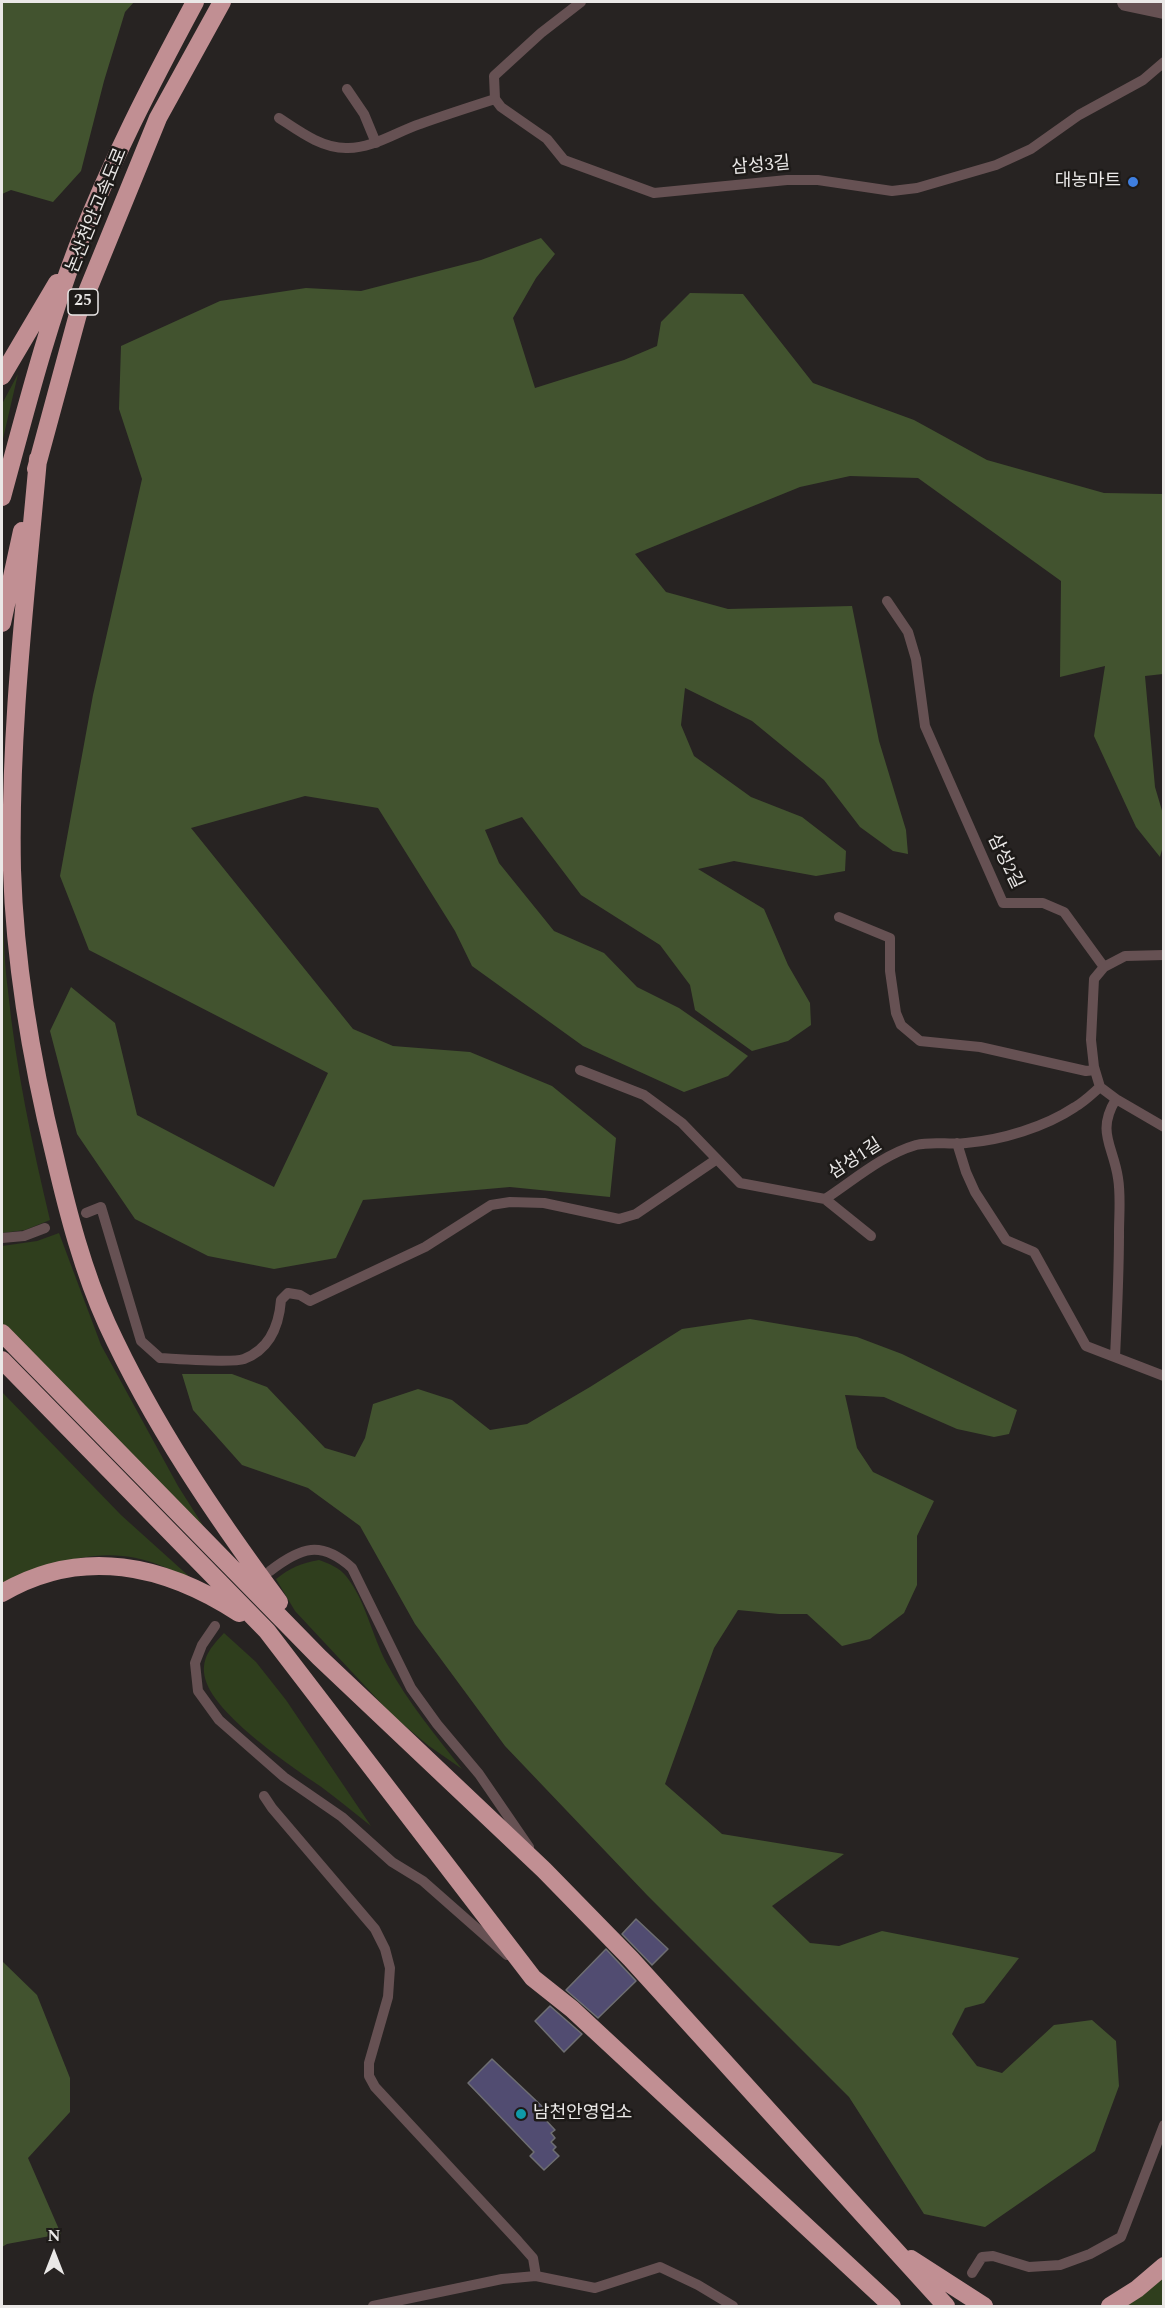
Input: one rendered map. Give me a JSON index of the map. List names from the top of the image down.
{
  "streets": {
    "highway": ["논산천안고속도로", "25"],
    "lane": ["삼성3길", "삼성2길", "삼성1길"]
  },
  "places": ["대농마트", "남천안영업소"],
  "north": "top"
}
